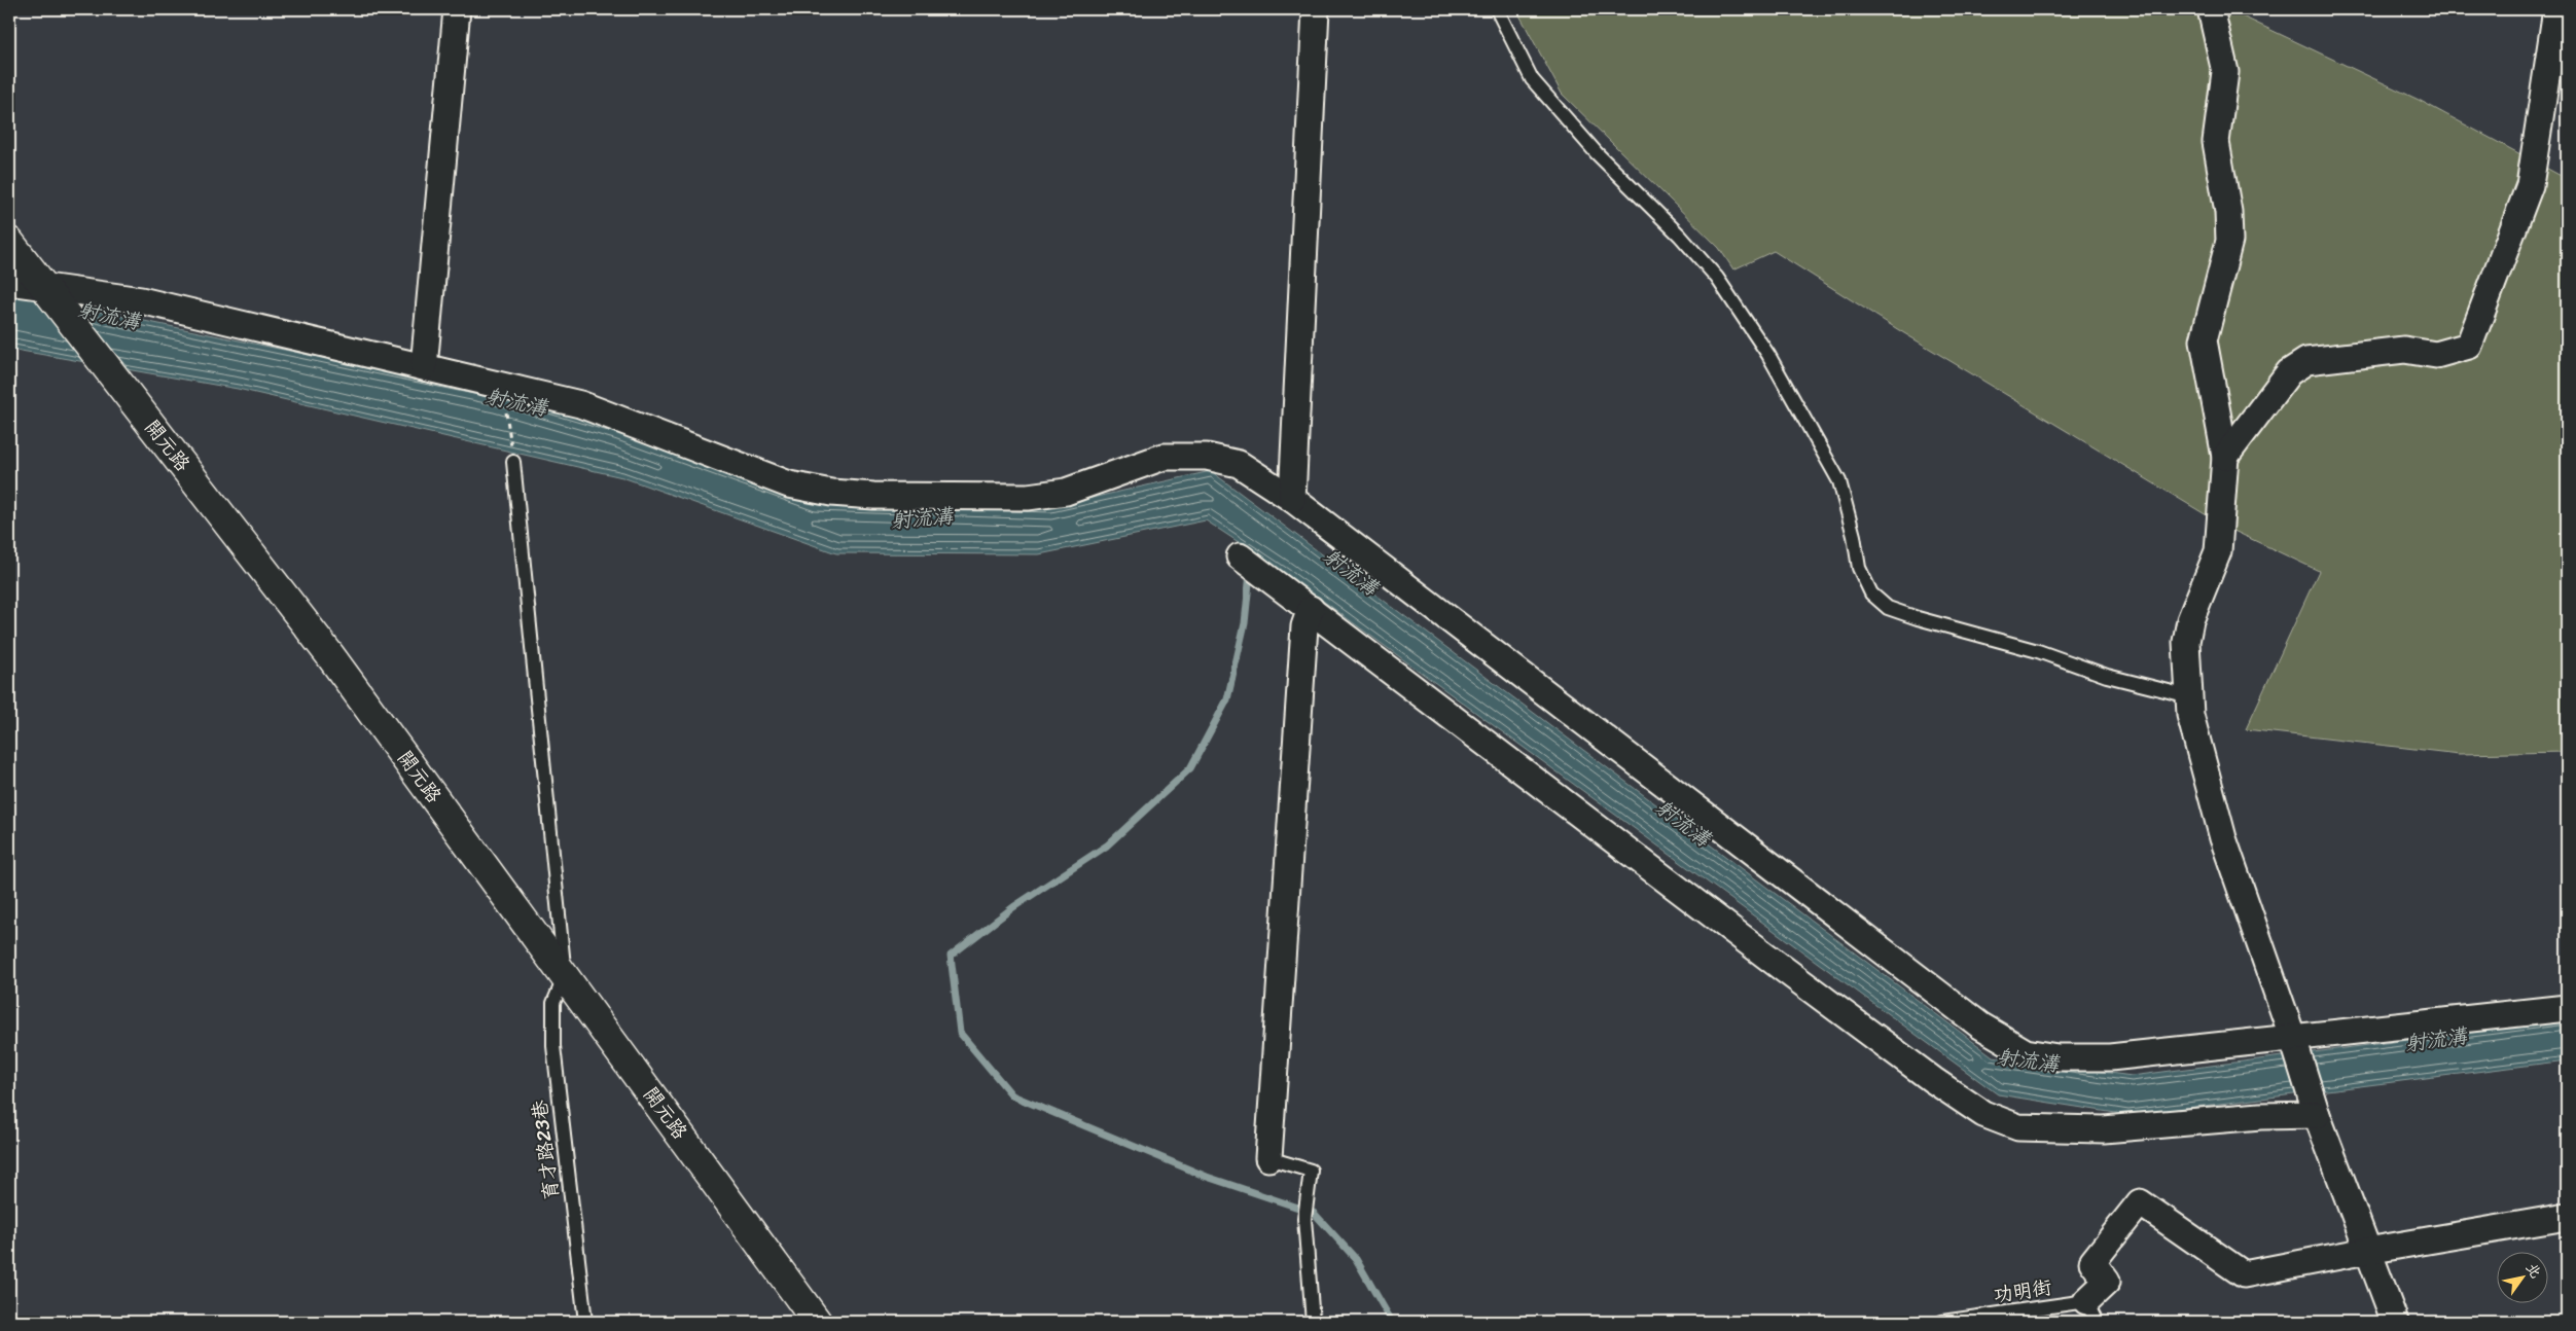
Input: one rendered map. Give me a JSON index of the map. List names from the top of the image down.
{
  "streets": {
    "main road": ["開元路"],
    "lane": ["育才路23巷", "功明街"]
  },
  "crossings": [
    ["開元路", "育才路23巷"]
  ],
  "water": ["射流溝"],
  "north": "top right"
}
